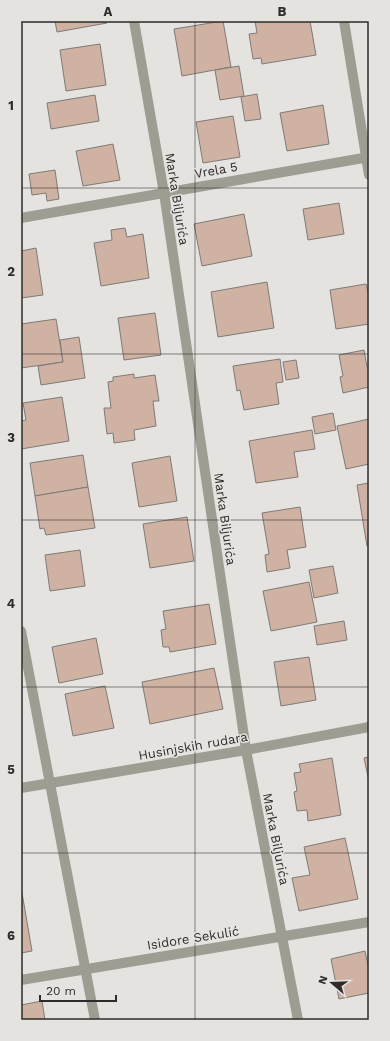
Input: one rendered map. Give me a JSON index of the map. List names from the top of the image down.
{
  "streets": {
    "street": [
      "Vrela 5",
      "Marka Biljurića",
      "Husinjskih rudara",
      "Isidore Sekulić"
    ]
  },
  "crossings": [
    ["Vrela 5", "Marka Biljurića"],
    ["Marka Biljurića", "Husinjskih rudara"],
    ["Marka Biljurića", "Isidore Sekulić"]
  ],
  "scale_bar": "20 m",
  "north": "left",
  "grid": {
    "columns": ["A", "B"],
    "rows": [
      "1",
      "2",
      "3",
      "4",
      "5",
      "6"
    ]
  }
}
